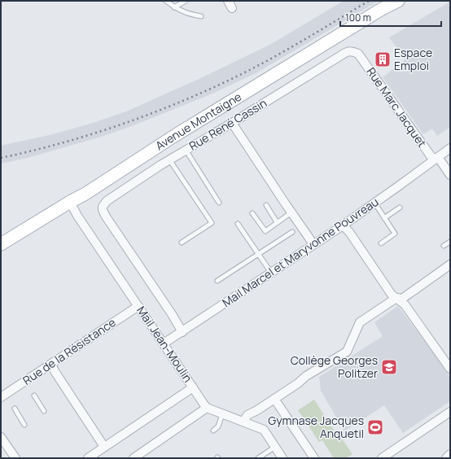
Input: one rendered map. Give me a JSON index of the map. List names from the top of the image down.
{
  "streets": {
    "main road": ["Avenue Montaigne"],
    "street": [
      "Rue Marc Jacquet",
      "Rue René Cassin",
      "Mail Marcel et Maryvonne Pouvreau",
      "Mail Jean-Moulin",
      "Rue de la Résistance"
    ]
  },
  "crossings": [
    ["Rue Marc Jacquet", "Rue René Cassin"],
    ["Rue Marc Jacquet", "Mail Marcel et Maryvonne Pouvreau"],
    ["Avenue Montaigne", "Mail Jean-Moulin"],
    ["Rue René Cassin", "Mail Jean-Moulin"],
    ["Mail Marcel et Maryvonne Pouvreau", "Mail Jean-Moulin"],
    ["Mail Jean-Moulin", "Rue de la Résistance"]
  ],
  "places": {
    "building": ["Espace Emploi"],
    "school or university": ["Collège Georges Politzer"],
    "sports": ["Gymnase Jacques Anquetil"]
  },
  "scale_bar": "100 m"
}
